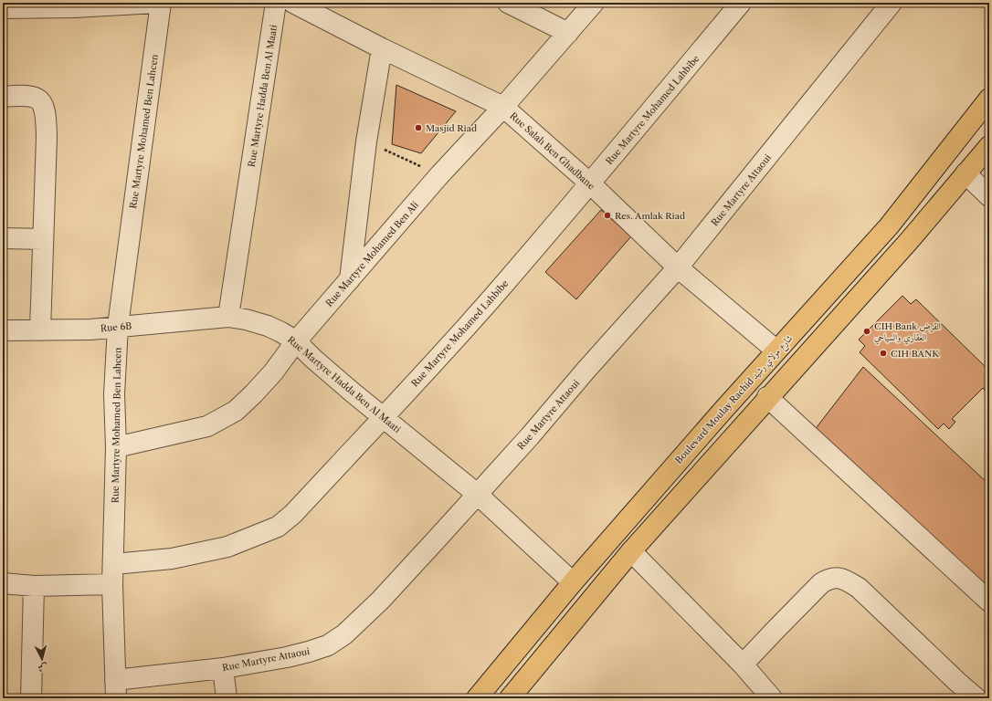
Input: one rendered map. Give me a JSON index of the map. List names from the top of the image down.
{
  "streets": {
    "main road": ["Boulevard Moulay Rachid شارع مولاي رشيد"],
    "street": [
      "Rue Martyre Hadda Ben Al Maati",
      "Rue Martyre Mohamed Lahbibe",
      "Rue Martyre Mohamed Ben Lahcen",
      "Rue Salah Ben Ghadbane",
      "Rue Martyre Attaoui",
      "Rue Martyre Mohamed Ben Ali",
      "Rue 6B"
    ]
  },
  "crossings": [
    ["Rue Martyre Hadda Ben Al Maati", "Rue Martyre Mohamed Lahbibe"],
    ["Rue Martyre Hadda Ben Al Maati", "Rue Martyre Attaoui"],
    ["Rue Martyre Hadda Ben Al Maati", "Rue Martyre Mohamed Ben Ali"],
    ["Rue Martyre Hadda Ben Al Maati", "Rue 6B"],
    ["Rue Martyre Hadda Ben Al Maati", "Boulevard Moulay Rachid شارع مولاي رشيد"],
    ["Rue Martyre Mohamed Lahbibe", "Rue Martyre Mohamed Ben Lahcen"],
    ["Rue Martyre Mohamed Lahbibe", "Rue Salah Ben Ghadbane"],
    ["Rue Martyre Mohamed Ben Lahcen", "Rue Martyre Attaoui"],
    ["Rue Martyre Mohamed Ben Lahcen", "Rue Martyre Mohamed Ben Ali"],
    ["Rue Martyre Mohamed Ben Lahcen", "Rue 6B"],
    ["Rue Salah Ben Ghadbane", "Rue Martyre Attaoui"],
    ["Rue Salah Ben Ghadbane", "Rue Martyre Mohamed Ben Ali"],
    ["Rue Salah Ben Ghadbane", "Boulevard Moulay Rachid شارع مولاي رشيد"]
  ],
  "places": [
    "Masjid Riad",
    "Res. Amlak Riad",
    "CIH Bank القرض العقاري والسياحي",
    "CIH BANK"
  ],
  "north": "bottom"
}
